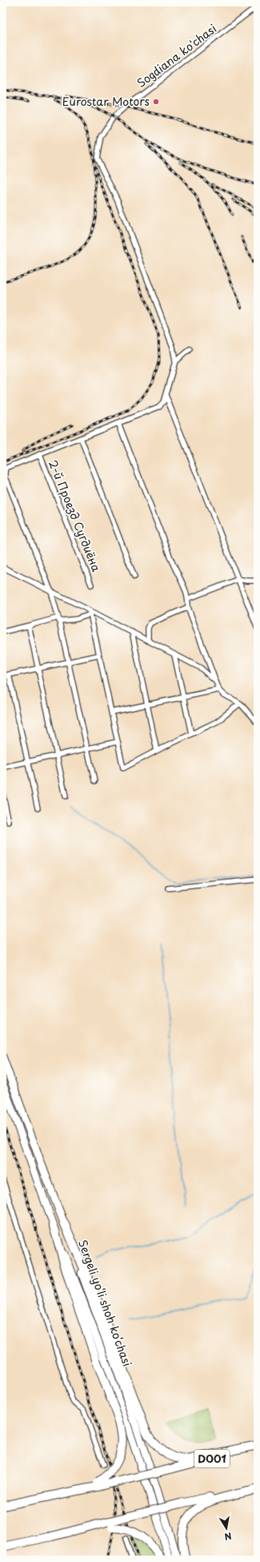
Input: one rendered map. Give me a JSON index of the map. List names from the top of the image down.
{
  "streets": {
    "highway": ["D001"],
    "main road": ["Sergeli yo‘li shoh ko‘chasi"],
    "street": ["Sogdiana ko'chasi", "2-й Проезд Сугдиёна"]
  },
  "places": ["Eurostar Motors"],
  "north": "bottom"
}
